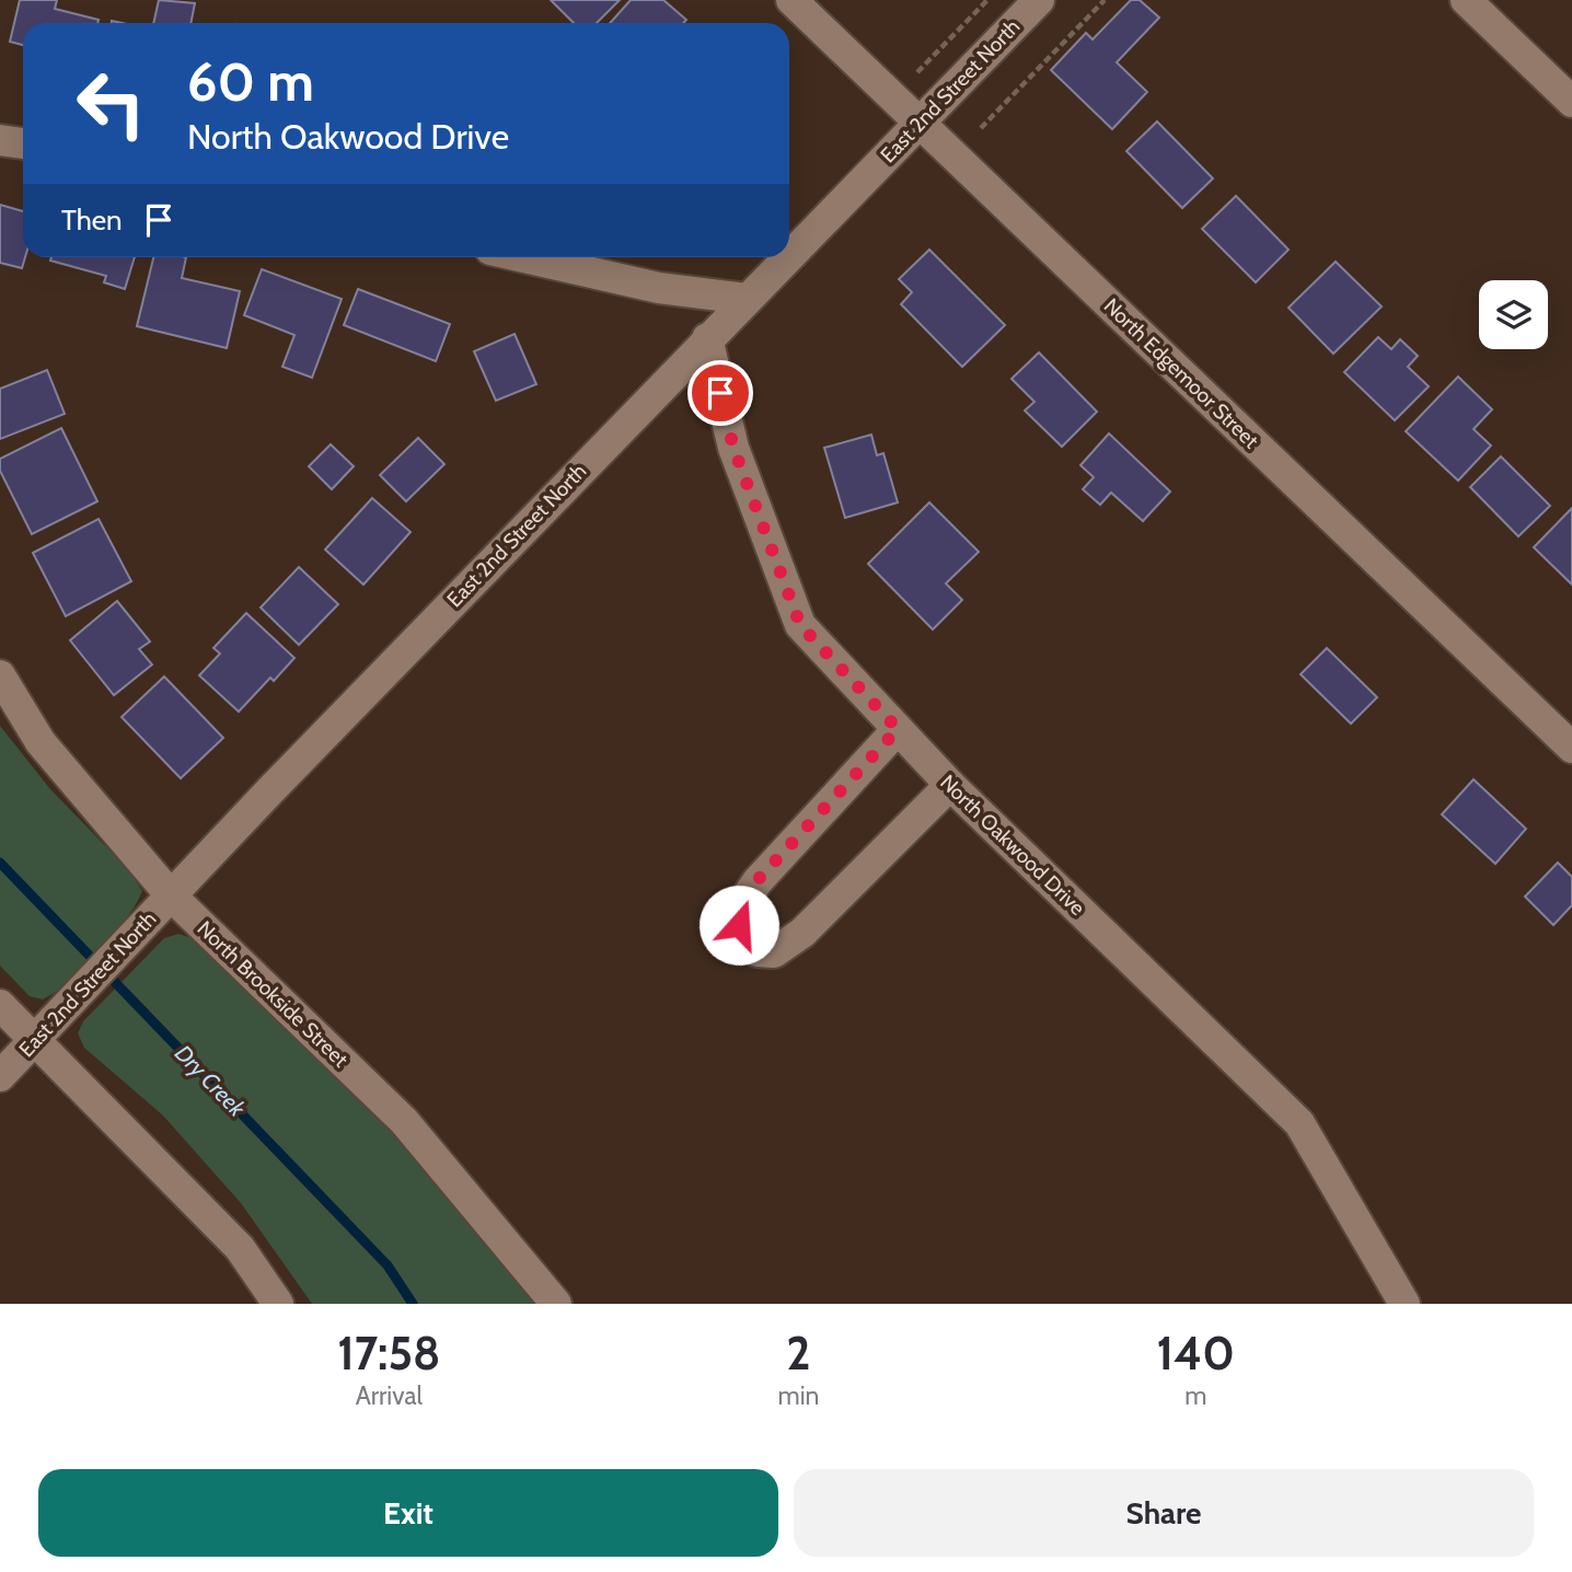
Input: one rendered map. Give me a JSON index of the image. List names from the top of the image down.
{
  "streets": {
    "street": [
      "East 2nd Street North",
      "North Edgemoor Street",
      "North Oakwood Drive",
      "North Brookside Street"
    ]
  },
  "crossings": [
    ["East 2nd Street North", "North Edgemoor Street"],
    ["East 2nd Street North", "North Oakwood Drive"],
    ["East 2nd Street North", "North Brookside Street"]
  ],
  "water": ["Dry Creek"],
  "page": {
    "turn": ["60 m", "North Oakwood Drive"],
    "then": "Then",
    "eta": [
      "17:58",
      "Arrival",
      "2",
      "min",
      "140",
      "m"
    ],
    "buttons": ["Exit", "Share"]
  }
}
